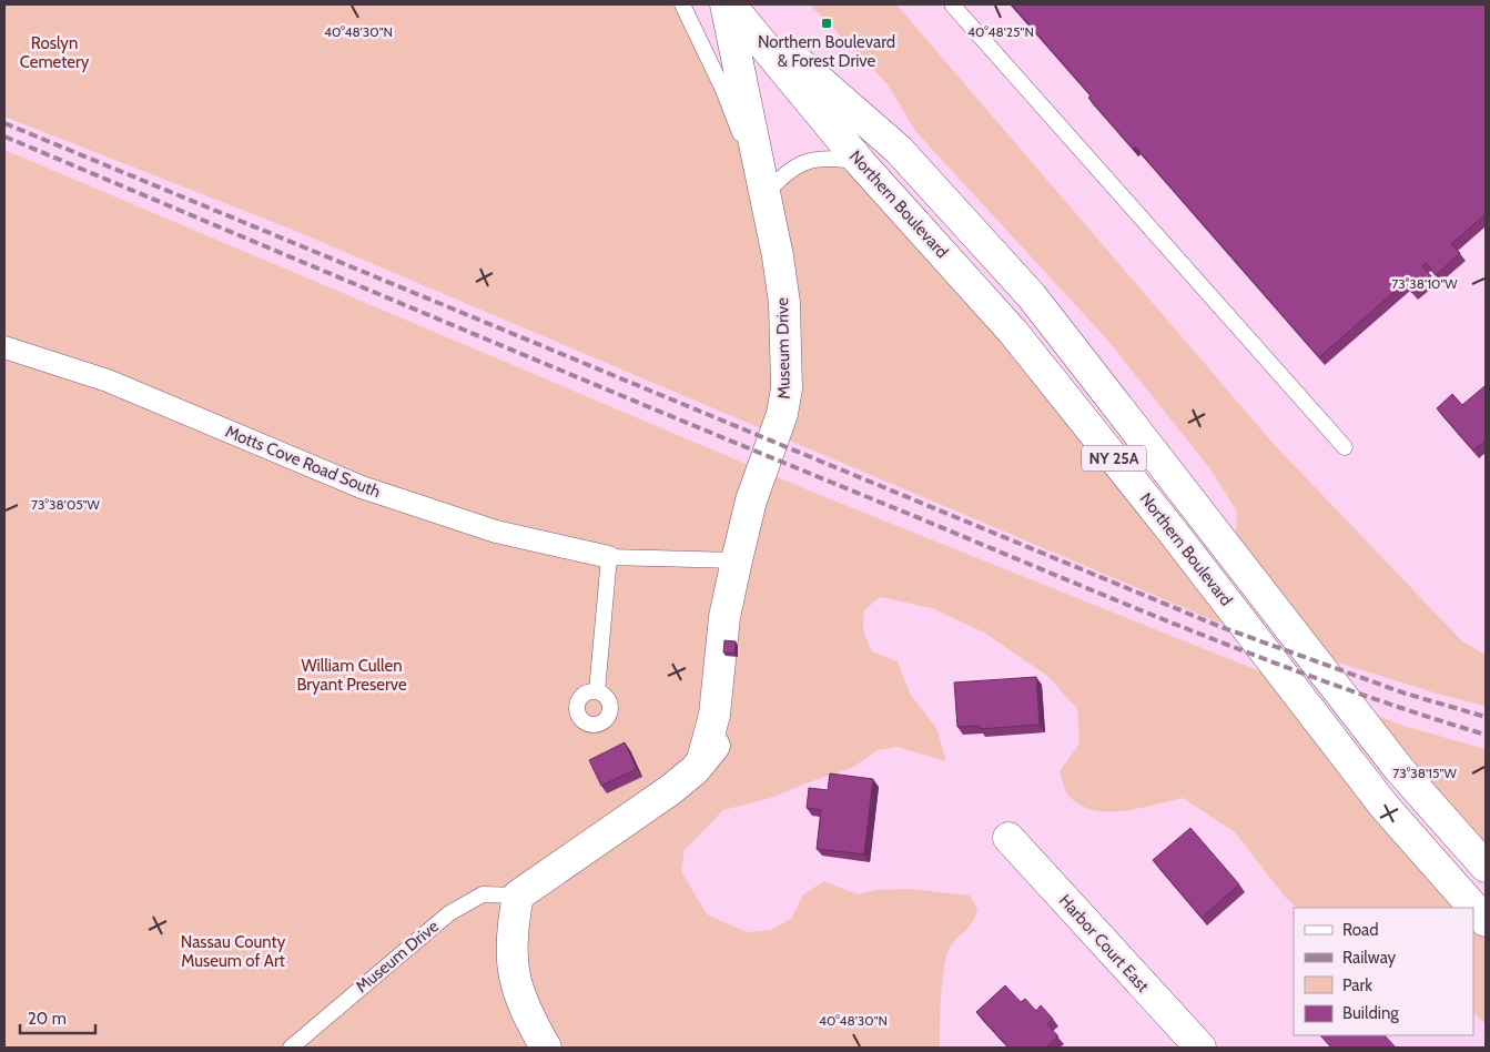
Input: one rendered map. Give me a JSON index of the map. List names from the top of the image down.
{
  "streets": {
    "main road": [
      "Northern Boulevard",
      "Museum Drive",
      "NY 25A",
      "Harbor Court East"
    ],
    "street": ["Motts Cove Road South"]
  },
  "parks": ["Roslyn Cemetery", "William Cullen Bryant Preserve", "Nassau County Museum of Art"],
  "places": {
    "transit": ["Northern Boulevard & Forest Drive"]
  },
  "legend": [
    "Road",
    "Railway",
    "Park",
    "Building"
  ],
  "scale_bar": "20 m",
  "coordinates": [
    "40°48'25\"N",
    "40°48'30\"N",
    "73°38'10\"W",
    "73°38'05\"W",
    "73°38'15\"W"
  ]
}
